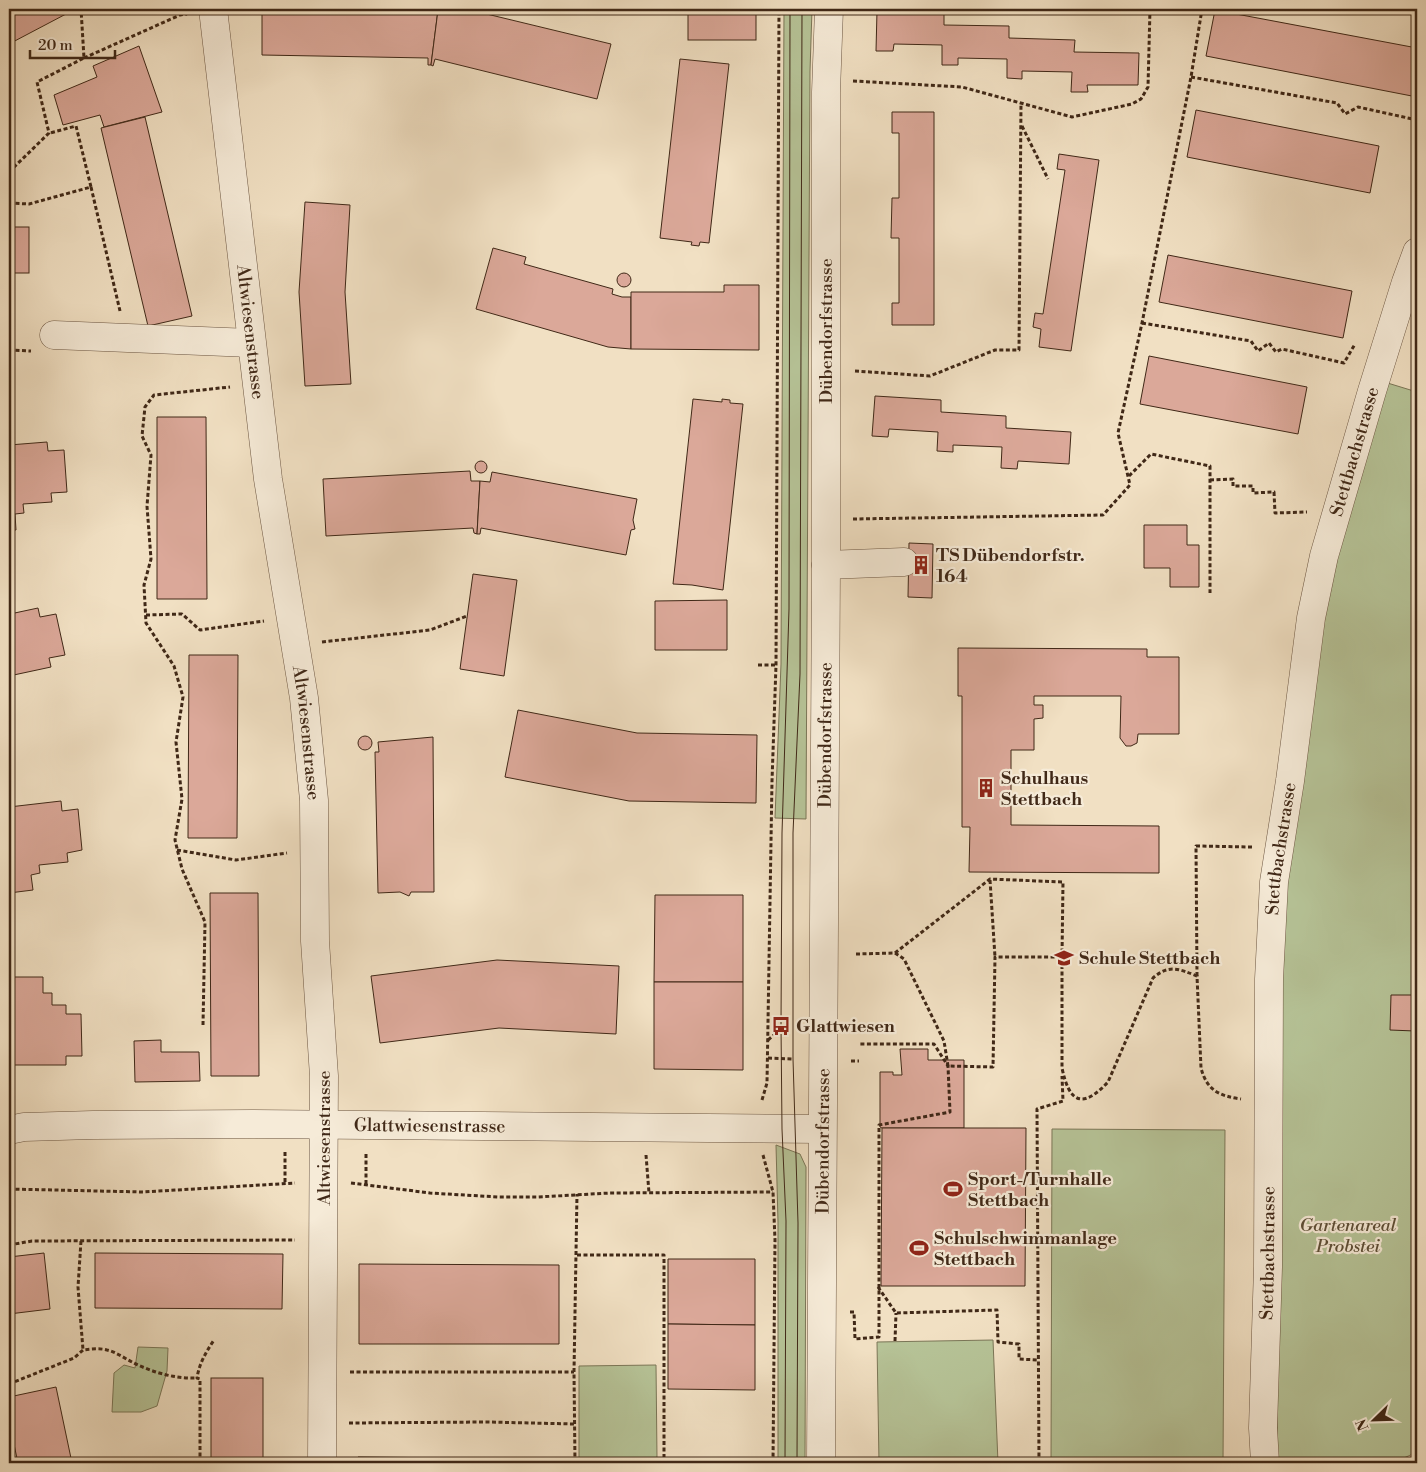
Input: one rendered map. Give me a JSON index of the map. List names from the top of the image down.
{
  "streets": {
    "street": [
      "Dübendorfstrasse",
      "Altwiesenstrasse",
      "Stettbachstrasse",
      "Glattwiesenstrasse"
    ]
  },
  "crossings": [
    ["Dübendorfstrasse", "Glattwiesenstrasse"],
    ["Altwiesenstrasse", "Glattwiesenstrasse"]
  ],
  "parks": ["Gartenareal Probstei"],
  "places": {
    "building": ["TS Dübendorfstr. 164", "Schulhaus Stettbach"],
    "school or university": ["Schule Stettbach"],
    "bus stop": ["Glattwiesen"],
    "sports": ["Sport-/Turnhalle Stettbach", "Schulschwimmanlage Stettbach"]
  },
  "scale_bar": "20 m",
  "north": "bottom left"
}
